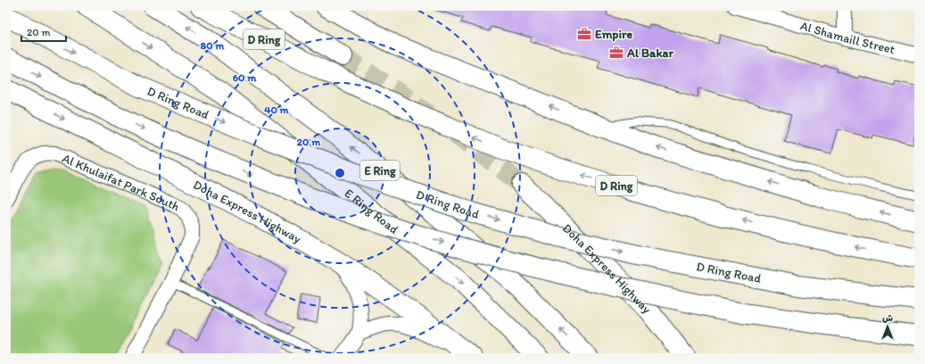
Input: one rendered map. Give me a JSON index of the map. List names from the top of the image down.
{
  "streets": {
    "main road": [
      "D Ring",
      "D Ring Road",
      "E Ring",
      "Doha Express Highway",
      "E Ring Road"
    ],
    "street": ["Al Shamaill Street", "Al Khulaifat Park South"]
  },
  "places": {
    "office": ["Empire", "Al Bakar"]
  },
  "scale_bar": "20 m",
  "north": "top",
  "rings": [
    "80 m",
    "60 m",
    "40 m",
    "20 m"
  ]
}
